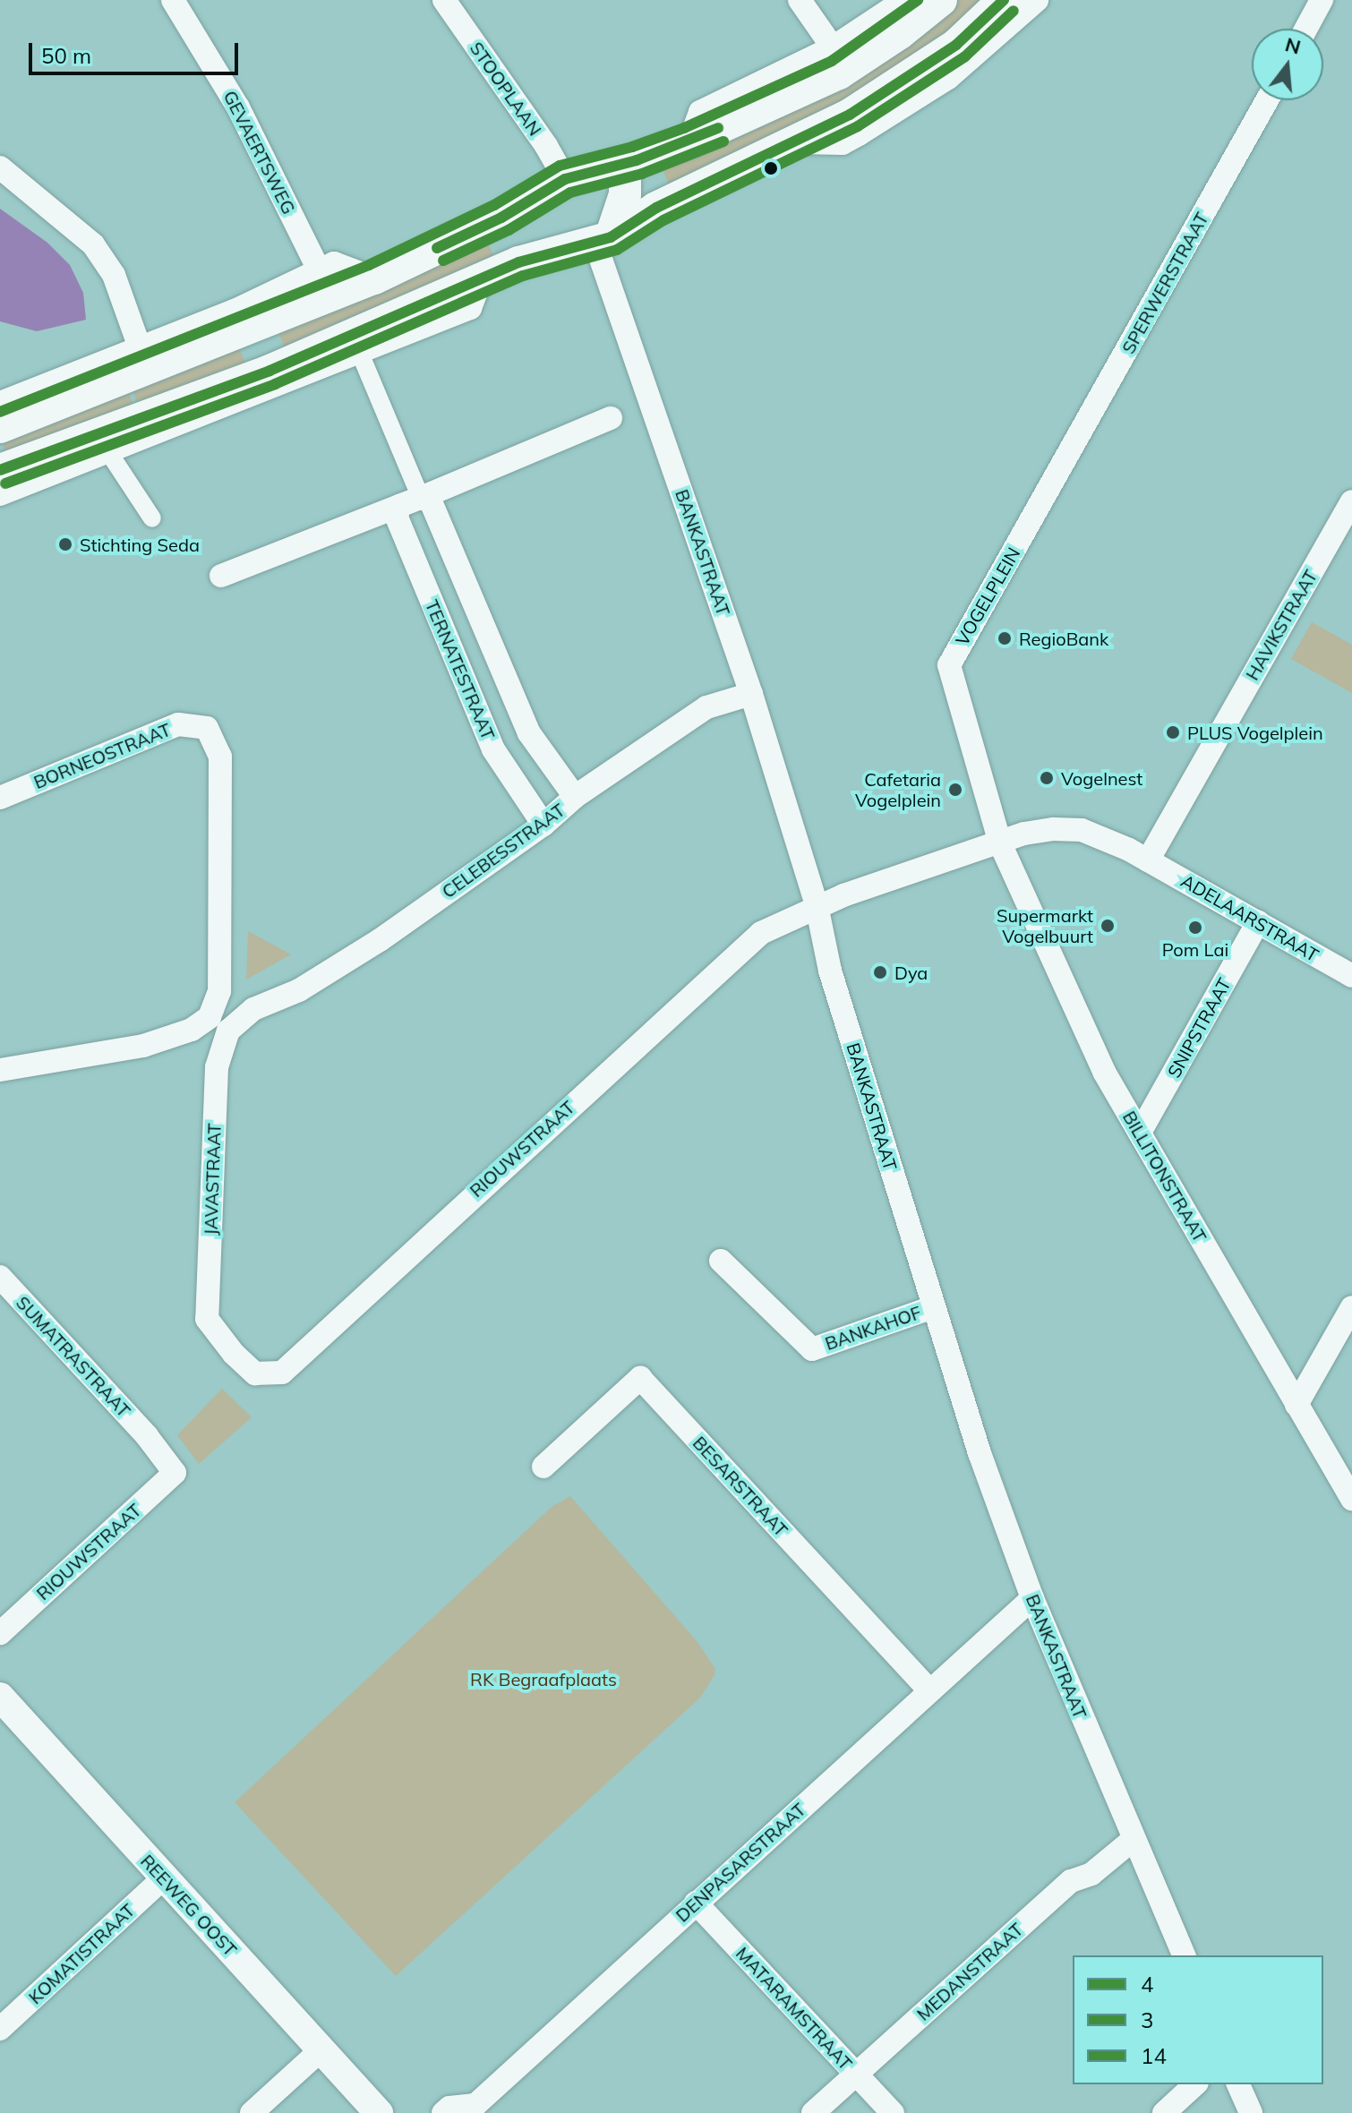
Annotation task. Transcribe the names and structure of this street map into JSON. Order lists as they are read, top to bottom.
{
  "streets": {
    "street": [
      "STOOPLAAN",
      "GEVAERTSWEG",
      "SPERWERSTRAAT",
      "BANKASTRAAT",
      "VOGELPLEIN",
      "HAVIKSTRAAT",
      "TERNATESTRAAT",
      "BORNEOSTRAAT",
      "CELEBESSTRAAT",
      "ADELAARSTRAAT",
      "SNIPSTRAAT",
      "RIOUWSTRAAT",
      "BILLITONSTRAAT",
      "JAVASTRAAT",
      "BANKAHOF",
      "SUMATRASTRAAT",
      "BESARSTRAAT",
      "DENPASARSTRAAT",
      "REEWEG OOST",
      "KOMATISTRAAT",
      "MEDANSTRAAT",
      "MATARAMSTRAAT"
    ]
  },
  "crossings": [
    ["SPERWERSTRAAT", "VOGELPLEIN"],
    ["BANKASTRAAT", "CELEBESSTRAAT"],
    ["BANKASTRAAT", "RIOUWSTRAAT"],
    ["BANKASTRAAT", "BANKAHOF"],
    ["BANKASTRAAT", "DENPASARSTRAAT"],
    ["BANKASTRAAT", "MEDANSTRAAT"],
    ["VOGELPLEIN", "BILLITONSTRAAT"],
    ["HAVIKSTRAAT", "ADELAARSTRAAT"],
    ["TERNATESTRAAT", "CELEBESSTRAAT"],
    ["CELEBESSTRAAT", "JAVASTRAAT"],
    ["ADELAARSTRAAT", "SNIPSTRAAT"],
    ["SNIPSTRAAT", "BILLITONSTRAAT"],
    ["RIOUWSTRAAT", "JAVASTRAAT"],
    ["RIOUWSTRAAT", "SUMATRASTRAAT"],
    ["BESARSTRAAT", "DENPASARSTRAAT"],
    ["DENPASARSTRAAT", "MATARAMSTRAAT"],
    ["REEWEG OOST", "KOMATISTRAAT"],
    ["MEDANSTRAAT", "MATARAMSTRAAT"]
  ],
  "parks": ["RK Begraafplaats"],
  "places": [
    "Stichting Seda",
    "RegioBank",
    "PLUS Vogelplein",
    "Vogelnest",
    "Cafetaria Vogelplein",
    "Supermarkt Vogelbuurt",
    "Pom Lai",
    "Dya"
  ],
  "lines": ["transit line 4", "transit line 14", "transit line 3"],
  "legend": ["4", "3", "14"],
  "scale_bar": "50 m",
  "north": "top"
}
